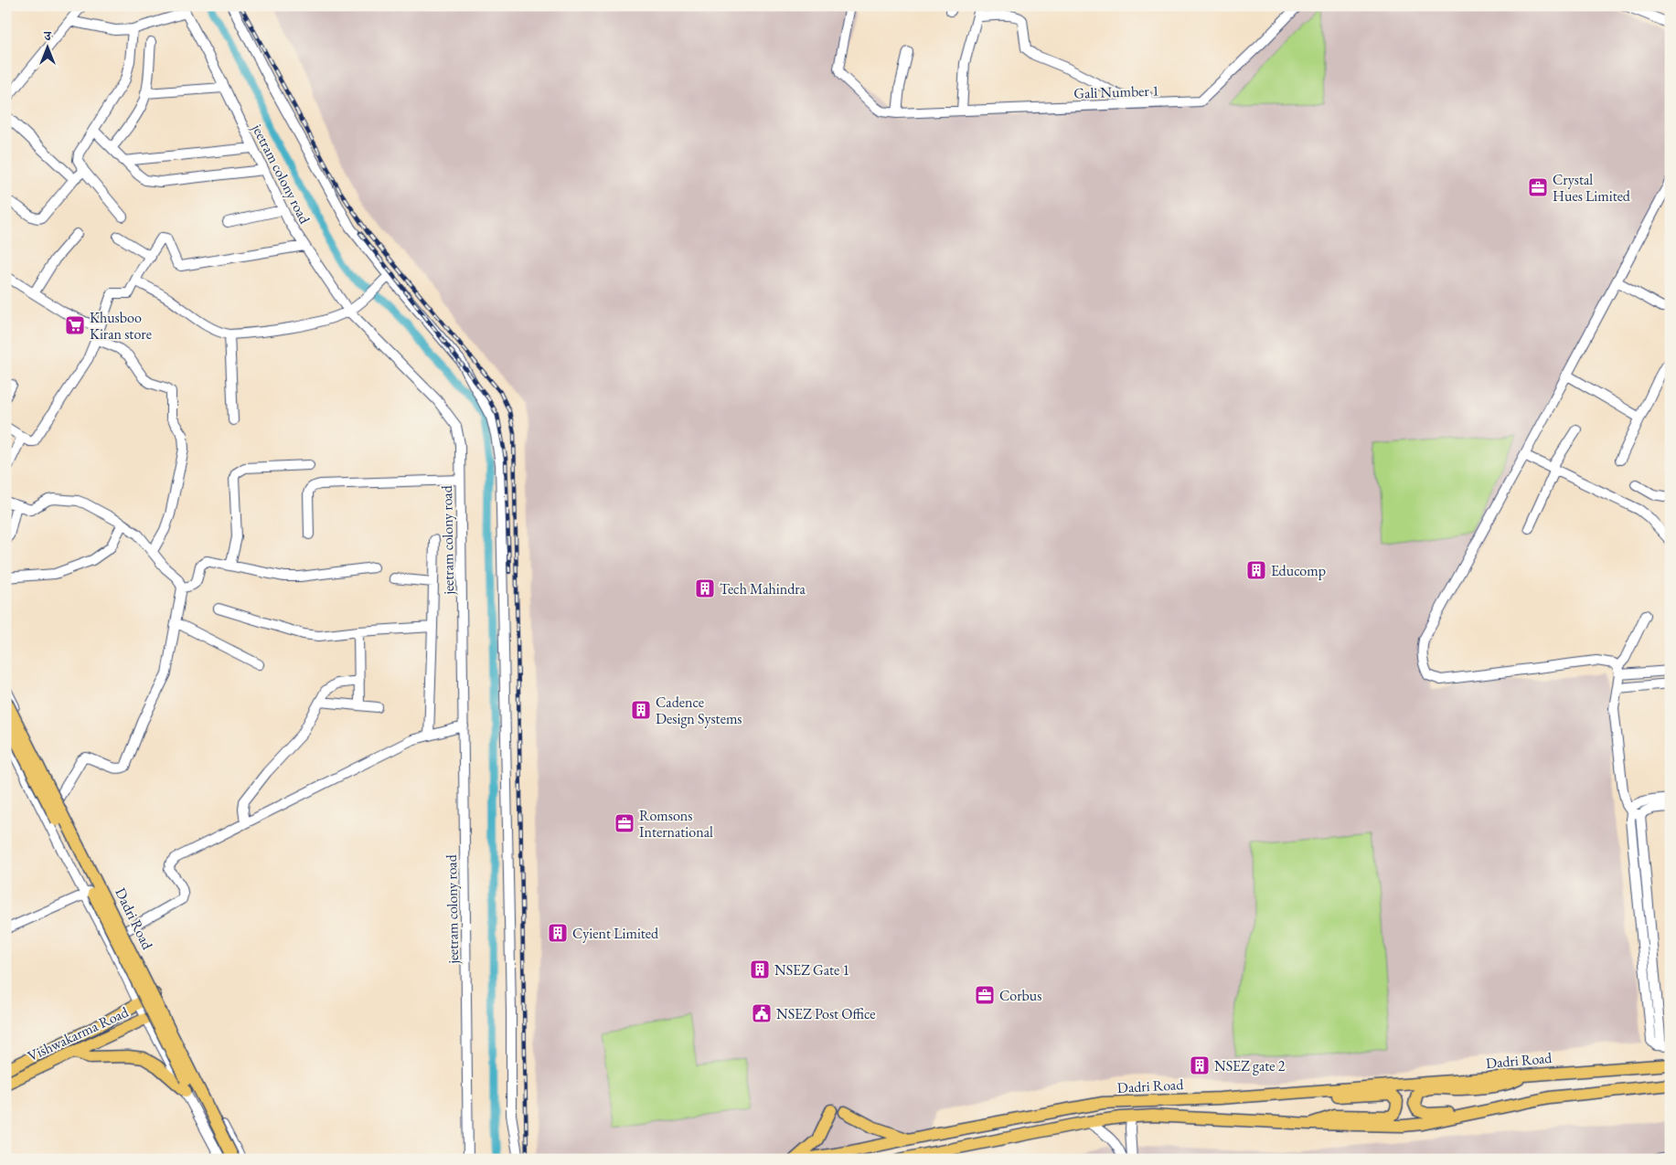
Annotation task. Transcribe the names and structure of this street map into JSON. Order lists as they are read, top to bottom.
{
  "streets": {
    "main road": ["Dadri Road", "Vishwakarma Road"],
    "street": ["Gali Number 1", "jeetram colony road"]
  },
  "crossings": [
    ["Dadri Road", "Vishwakarma Road"]
  ],
  "places": {
    "office": ["Crystal Hues Limited", "Romsons International", "Corbus"],
    "supermarket": ["Khusboo Kiran store"],
    "building": [
      "Educomp",
      "Tech Mahindra",
      "Cadence Design Systems",
      "Cyient Limited",
      "NSEZ Gate 1",
      "NSEZ gate 2"
    ],
    "public building": ["NSEZ Post Office"]
  },
  "north": "top"
}
